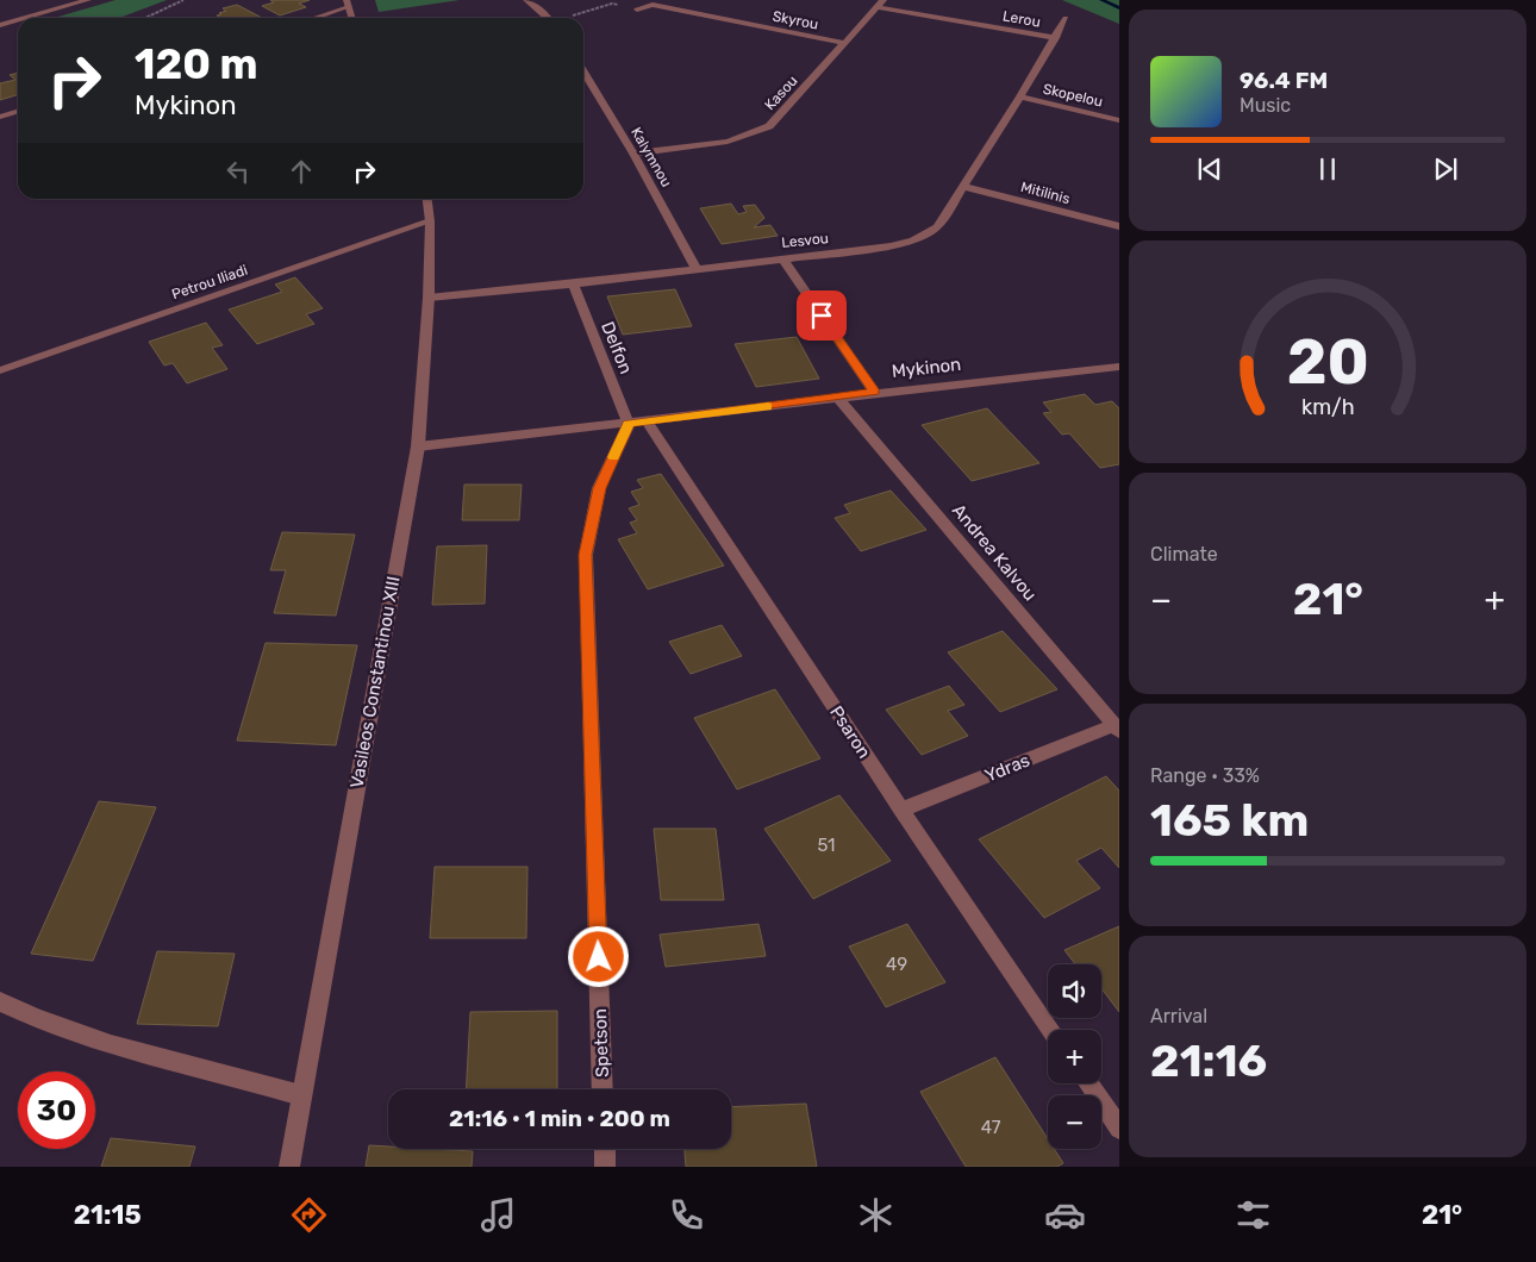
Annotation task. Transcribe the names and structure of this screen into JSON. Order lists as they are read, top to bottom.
{
  "streets": {
    "street": [
      "Lerou",
      "Skyrou",
      "Kasou",
      "Skopelou",
      "Kalymnou",
      "Mitilinis",
      "Lesvou",
      "Petrou Iliadi",
      "Delfon",
      "Mykinon",
      "Andrea Kalvou",
      "Vasileos Constantinou XIII",
      "Psaron",
      "Ydras",
      "Spetson"
    ]
  },
  "crossings": [
    ["Lerou", "Kasou"],
    ["Lerou", "Lesvou"],
    ["Skyrou", "Kasou"],
    ["Kasou", "Kalymnou"],
    ["Skopelou", "Lesvou"],
    ["Kalymnou", "Lesvou"],
    ["Mitilinis", "Lesvou"],
    ["Lesvou", "Delfon"],
    ["Lesvou", "Vasileos Constantinou XIII"],
    ["Petrou Iliadi", "Vasileos Constantinou XIII"],
    ["Delfon", "Mykinon"],
    ["Delfon", "Spetson"],
    ["Mykinon", "Andrea Kalvou"],
    ["Mykinon", "Vasileos Constantinou XIII"],
    ["Mykinon", "Psaron"],
    ["Mykinon", "Spetson"],
    ["Andrea Kalvou", "Ydras"],
    ["Psaron", "Ydras"]
  ],
  "house_numbers": ["51", "49", "47"],
  "page": {
    "turn": ["120 m", "Mykinon"],
    "song": ["96.4 FM", "Music"],
    "tile": [
      "Climate",
      ["Range · 33%", "165 km"],
      ["Arrival", "21:16"]
    ],
    "heat": ["−", "21°", "+"],
    "map_buttons": ["+", "−"],
    "limit": "30",
    "trip": "21:16 · 1 min · 200 m",
    "tabs": ["21:15", "21°"],
    "gauge": ["20", "km/h"]
  }
}
